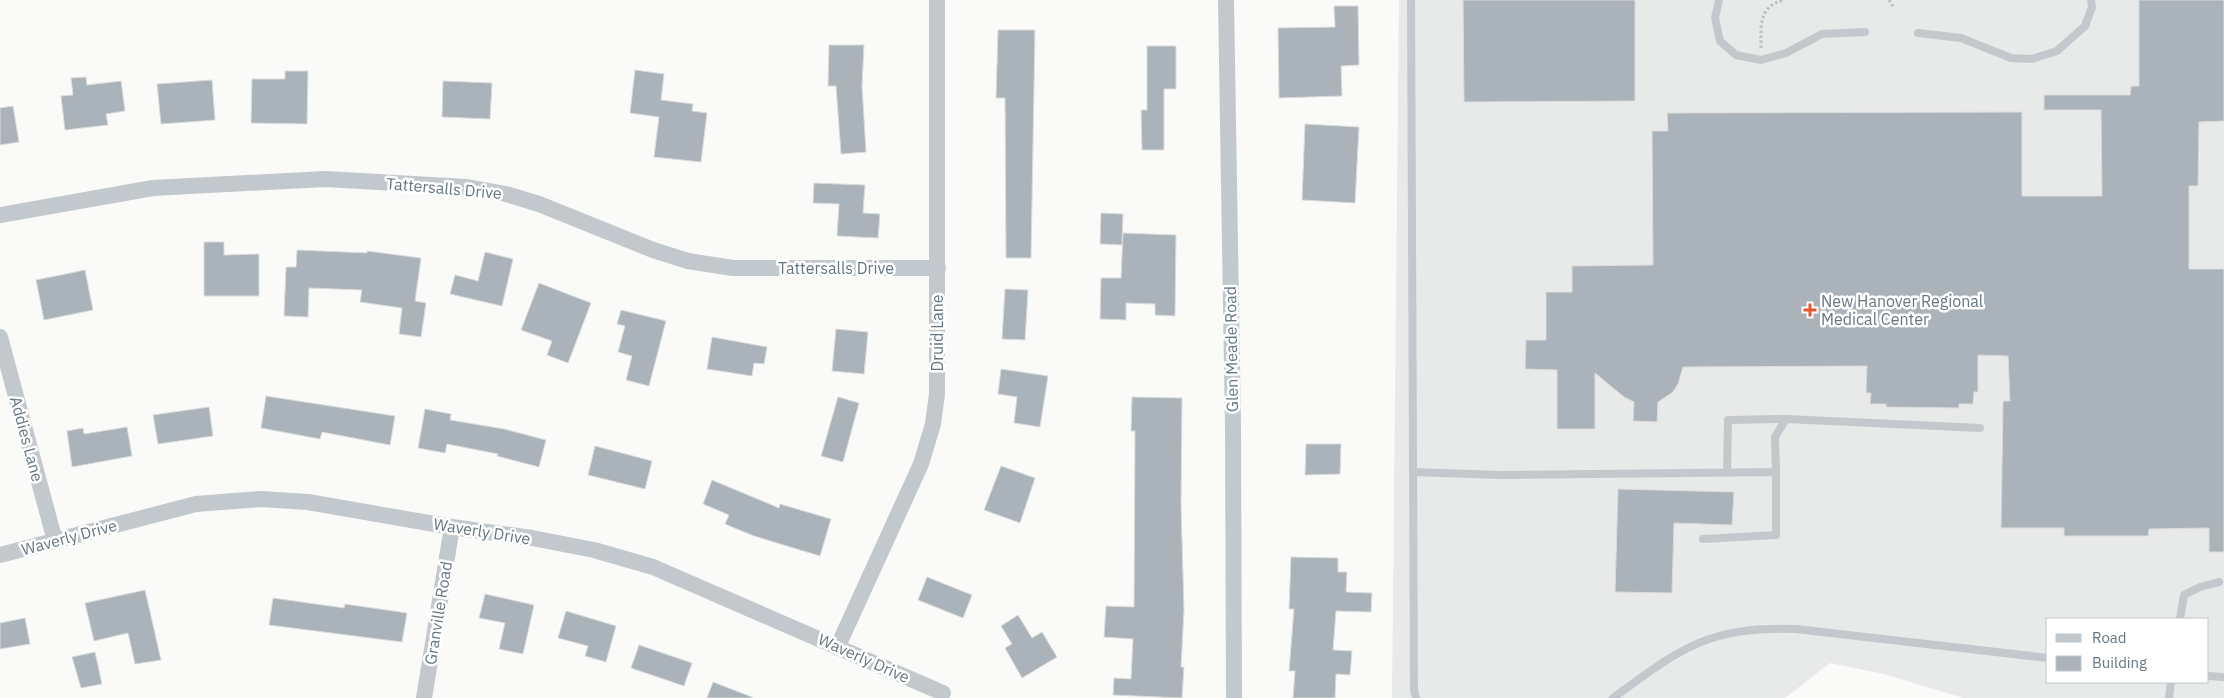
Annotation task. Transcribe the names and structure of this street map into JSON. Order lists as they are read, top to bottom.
{
  "streets": {
    "street": [
      "Tattersalls Drive",
      "Druid Lane",
      "Glen Meade Road",
      "Addies Lane",
      "Waverly Drive",
      "Granville Road"
    ]
  },
  "crossings": [
    ["Tattersalls Drive", "Druid Lane"],
    ["Druid Lane", "Waverly Drive"],
    ["Addies Lane", "Waverly Drive"],
    ["Waverly Drive", "Granville Road"]
  ],
  "places": {
    "health": ["New Hanover Regional Medical Center"]
  },
  "legend": ["Road", "Building"]
}
